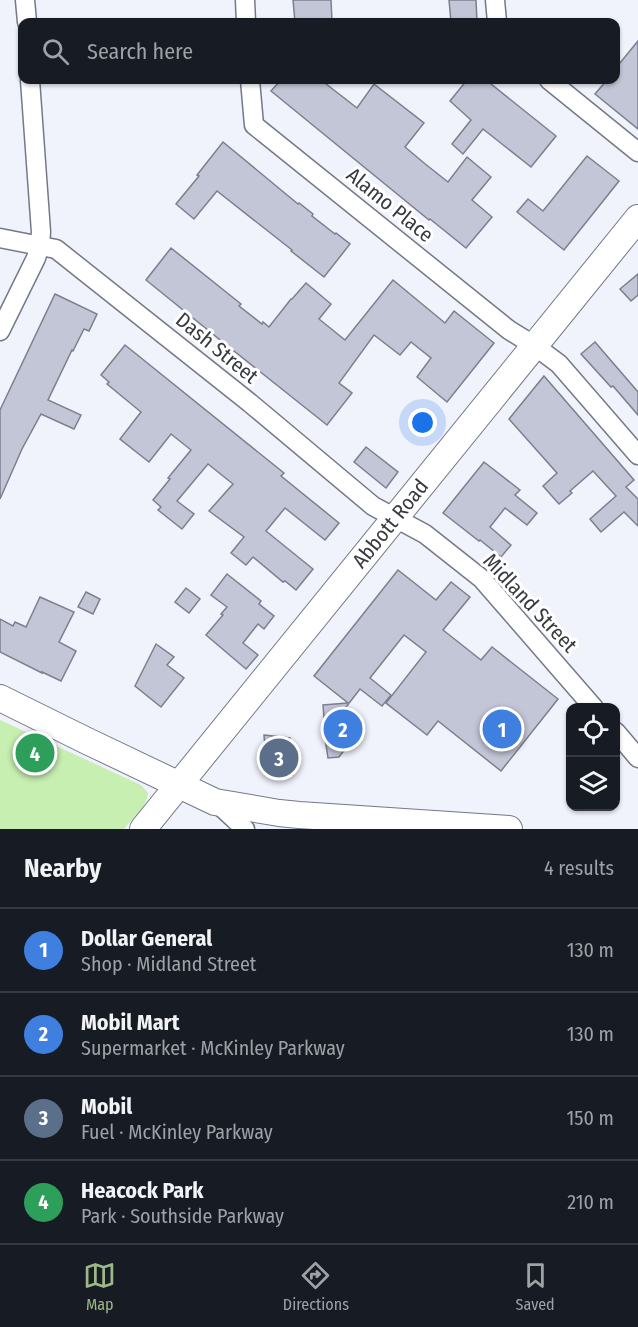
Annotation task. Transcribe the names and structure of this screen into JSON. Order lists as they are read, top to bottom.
{
  "streets": {
    "street": [
      "Alamo Place",
      "Dash Street",
      "Abbott Road",
      "Midland Street"
    ]
  },
  "crossings": [
    ["Alamo Place", "Abbott Road"],
    ["Dash Street", "Abbott Road"],
    ["Dash Street", "Midland Street"],
    ["Abbott Road", "Midland Street"]
  ],
  "page": {
    "search": "Search here",
    "pins": [
      "1",
      "2",
      "4",
      "3"
    ],
    "heading": ["Nearby", "4 results"],
    "list": [
      {
        "mark": "1",
        "name": "Dollar General",
        "note": "Shop · Midland Street",
        "value": "130 m"
      },
      {
        "mark": "2",
        "name": "Mobil Mart",
        "note": "Supermarket · McKinley Parkway",
        "value": "130 m"
      },
      {
        "mark": "3",
        "name": "Mobil",
        "note": "Fuel · McKinley Parkway",
        "value": "150 m"
      },
      {
        "mark": "4",
        "name": "Heacock Park",
        "note": "Park · Southside Parkway",
        "value": "210 m"
      }
    ],
    "nav": ["Map", "Directions", "Saved"]
  }
}
